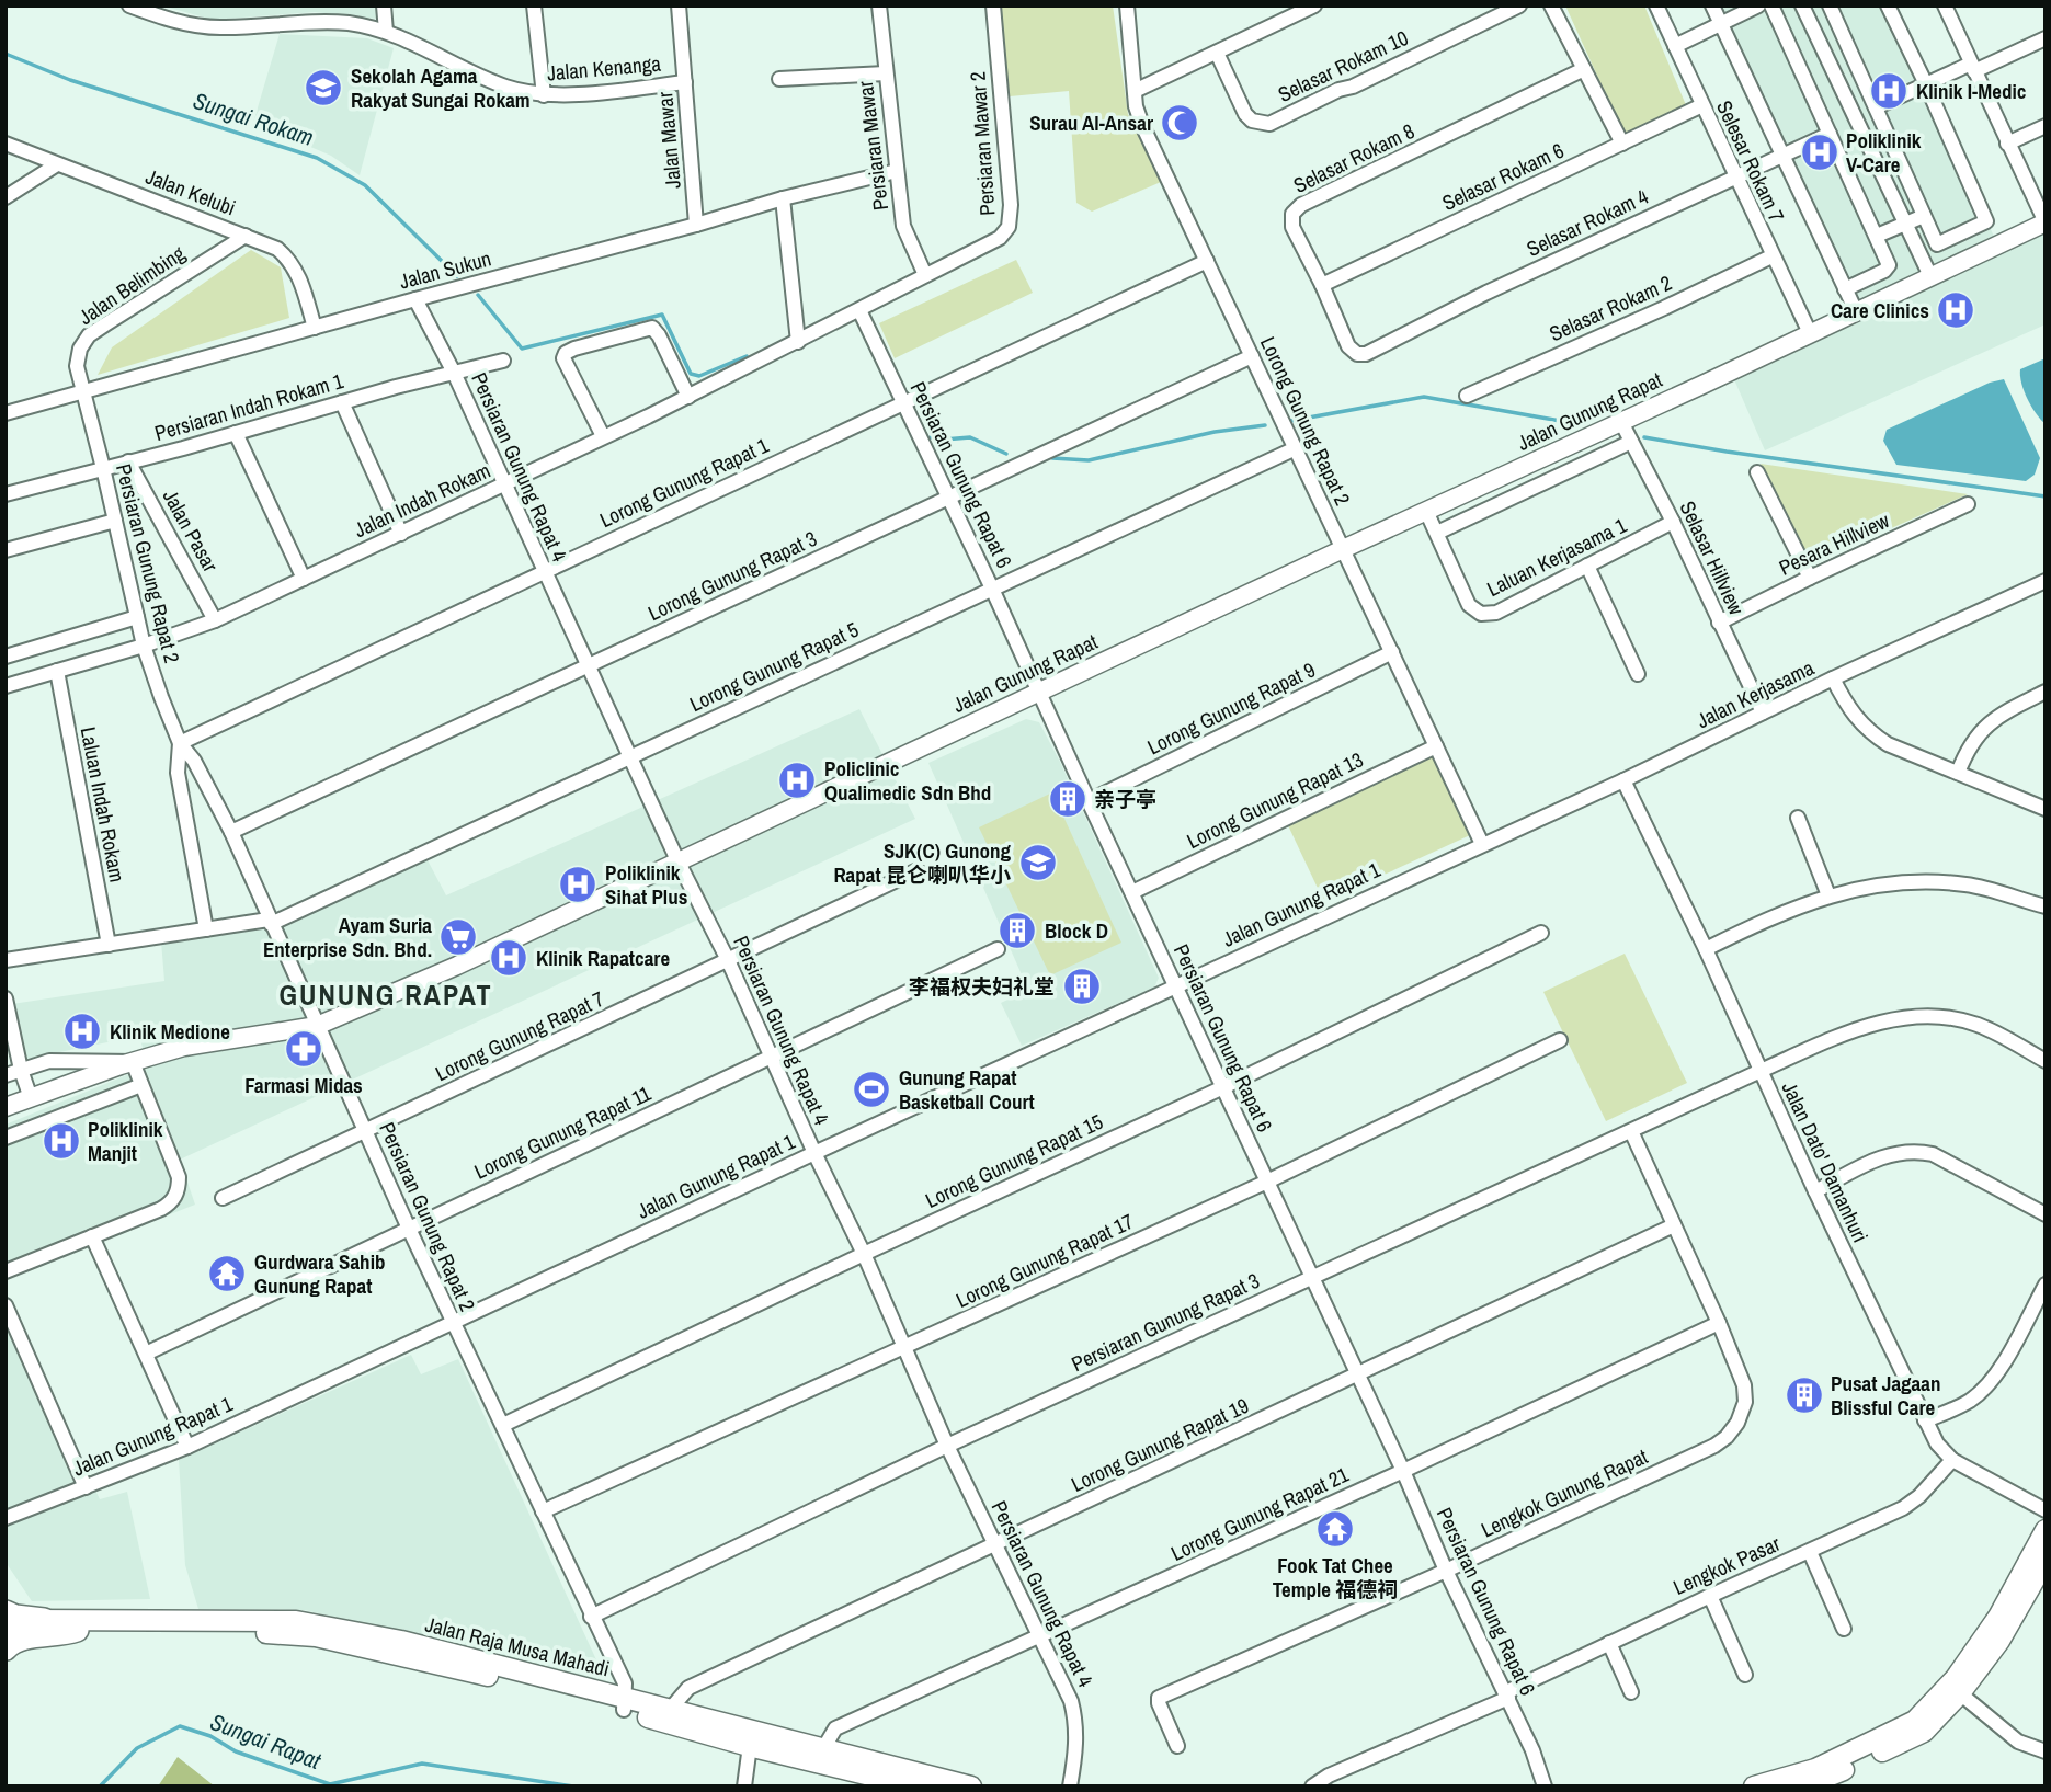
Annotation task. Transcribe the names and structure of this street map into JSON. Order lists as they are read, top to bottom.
{
  "streets": {
    "main road": ["Jalan Raja Musa Mahadi"],
    "street": [
      "Selasar Rokam 10",
      "Jalan Kenanga",
      "Jalan Mawar",
      "Persiaran Mawar 2",
      "Persiaran Mawar",
      "Selasar Rokam 8",
      "Selesar Rokam 7",
      "Selasar Rokam 6",
      "Jalan Kelubi",
      "Selasar Rokam 4",
      "Jalan Sukun",
      "Jalan Belimbing",
      "Selasar Rokam 2",
      "Persiaran Indah Rokam 1",
      "Jalan Gunung Rapat",
      "Lorong Gunung Rapat 2",
      "Persiaran Gunung Rapat 4",
      "Persiaran Gunung Rapat 6",
      "Lorong Gunung Rapat 1",
      "Jalan Indah Rokam",
      "Jalan Pasar",
      "Pesara Hillview",
      "Laluan Kerjasama 1",
      "Selasar Hillview",
      "Persiaran Gunung Rapat 2",
      "Lorong Gunung Rapat 3",
      "Lorong Gunung Rapat 5",
      "Jalan Kerjasama",
      "Lorong Gunung Rapat 9",
      "Lorong Gunung Rapat 13",
      "Laluan Indah Rokam",
      "Jalan Gunung Rapat 1",
      "Lorong Gunung Rapat 7",
      "Lorong Gunung Rapat 11",
      "Lorong Gunung Rapat 15",
      "Jalan Dato' Damanhuri",
      "Lorong Gunung Rapat 17",
      "Persiaran Gunung Rapat 3",
      "Lorong Gunung Rapat 19",
      "Lengkok Gunung Rapat",
      "Lorong Gunung Rapat 21",
      "Lengkok Pasar"
    ]
  },
  "crossings": [
    ["Jalan Kenanga", "Jalan Mawar"],
    ["Jalan Mawar", "Jalan Sukun"],
    ["Persiaran Mawar 2", "Persiaran Mawar"],
    ["Persiaran Mawar 2", "Jalan Indah Rokam"],
    ["Persiaran Mawar", "Jalan Sukun"],
    ["Persiaran Mawar", "Jalan Indah Rokam"],
    ["Selasar Rokam 8", "Selasar Rokam 6"],
    ["Selasar Rokam 8", "Selasar Rokam 4"],
    ["Selesar Rokam 7", "Selasar Rokam 6"],
    ["Selesar Rokam 7", "Selasar Rokam 4"],
    ["Selesar Rokam 7", "Selasar Rokam 2"],
    ["Selesar Rokam 7", "Jalan Gunung Rapat"],
    ["Jalan Kelubi", "Jalan Sukun"],
    ["Jalan Kelubi", "Jalan Belimbing"],
    ["Jalan Sukun", "Jalan Belimbing"],
    ["Jalan Sukun", "Persiaran Gunung Rapat 4"],
    ["Jalan Sukun", "Persiaran Gunung Rapat 2"],
    ["Jalan Belimbing", "Persiaran Gunung Rapat 2"],
    ["Persiaran Indah Rokam 1", "Persiaran Gunung Rapat 4"],
    ["Persiaran Indah Rokam 1", "Jalan Pasar"],
    ["Persiaran Indah Rokam 1", "Persiaran Gunung Rapat 2"],
    ["Jalan Gunung Rapat", "Lorong Gunung Rapat 2"],
    ["Jalan Gunung Rapat", "Persiaran Gunung Rapat 4"],
    ["Jalan Gunung Rapat", "Persiaran Gunung Rapat 6"],
    ["Jalan Gunung Rapat", "Laluan Kerjasama 1"],
    ["Jalan Gunung Rapat", "Selasar Hillview"],
    ["Jalan Gunung Rapat", "Persiaran Gunung Rapat 2"],
    ["Lorong Gunung Rapat 2", "Lorong Gunung Rapat 1"],
    ["Lorong Gunung Rapat 2", "Lorong Gunung Rapat 3"],
    ["Lorong Gunung Rapat 2", "Lorong Gunung Rapat 5"],
    ["Lorong Gunung Rapat 2", "Jalan Kerjasama"],
    ["Lorong Gunung Rapat 2", "Lorong Gunung Rapat 9"],
    ["Lorong Gunung Rapat 2", "Lorong Gunung Rapat 13"],
    ["Lorong Gunung Rapat 2", "Jalan Gunung Rapat 1"],
    ["Persiaran Gunung Rapat 4", "Lorong Gunung Rapat 1"],
    ["Persiaran Gunung Rapat 4", "Jalan Indah Rokam"],
    ["Persiaran Gunung Rapat 4", "Lorong Gunung Rapat 3"],
    ["Persiaran Gunung Rapat 4", "Lorong Gunung Rapat 5"],
    ["Persiaran Gunung Rapat 4", "Jalan Gunung Rapat 1"],
    ["Persiaran Gunung Rapat 4", "Lorong Gunung Rapat 7"],
    ["Persiaran Gunung Rapat 4", "Lorong Gunung Rapat 11"],
    ["Persiaran Gunung Rapat 4", "Lorong Gunung Rapat 15"],
    ["Persiaran Gunung Rapat 4", "Lorong Gunung Rapat 17"],
    ["Persiaran Gunung Rapat 4", "Persiaran Gunung Rapat 3"],
    ["Persiaran Gunung Rapat 4", "Lorong Gunung Rapat 19"],
    ["Persiaran Gunung Rapat 4", "Lorong Gunung Rapat 21"],
    ["Persiaran Gunung Rapat 6", "Lorong Gunung Rapat 1"],
    ["Persiaran Gunung Rapat 6", "Jalan Indah Rokam"],
    ["Persiaran Gunung Rapat 6", "Lorong Gunung Rapat 3"],
    ["Persiaran Gunung Rapat 6", "Lorong Gunung Rapat 5"],
    ["Persiaran Gunung Rapat 6", "Lorong Gunung Rapat 9"],
    ["Persiaran Gunung Rapat 6", "Lorong Gunung Rapat 13"],
    ["Persiaran Gunung Rapat 6", "Jalan Gunung Rapat 1"],
    ["Persiaran Gunung Rapat 6", "Lorong Gunung Rapat 15"],
    ["Persiaran Gunung Rapat 6", "Lorong Gunung Rapat 17"],
    ["Persiaran Gunung Rapat 6", "Persiaran Gunung Rapat 3"],
    ["Persiaran Gunung Rapat 6", "Lorong Gunung Rapat 19"],
    ["Persiaran Gunung Rapat 6", "Lengkok Gunung Rapat"],
    ["Persiaran Gunung Rapat 6", "Lorong Gunung Rapat 21"],
    ["Persiaran Gunung Rapat 6", "Lengkok Pasar"],
    ["Lorong Gunung Rapat 1", "Persiaran Gunung Rapat 2"],
    ["Jalan Indah Rokam", "Jalan Pasar"],
    ["Jalan Indah Rokam", "Persiaran Gunung Rapat 2"],
    ["Jalan Indah Rokam", "Laluan Indah Rokam"],
    ["Pesara Hillview", "Selasar Hillview"],
    ["Laluan Kerjasama 1", "Selasar Hillview"],
    ["Selasar Hillview", "Jalan Kerjasama"],
    ["Persiaran Gunung Rapat 2", "Lorong Gunung Rapat 3"],
    ["Persiaran Gunung Rapat 2", "Lorong Gunung Rapat 5"],
    ["Persiaran Gunung Rapat 2", "Jalan Gunung Rapat 1"],
    ["Persiaran Gunung Rapat 2", "Lorong Gunung Rapat 7"],
    ["Persiaran Gunung Rapat 2", "Lorong Gunung Rapat 11"],
    ["Persiaran Gunung Rapat 2", "Lorong Gunung Rapat 15"],
    ["Persiaran Gunung Rapat 2", "Lorong Gunung Rapat 17"],
    ["Persiaran Gunung Rapat 2", "Persiaran Gunung Rapat 3"],
    ["Persiaran Gunung Rapat 2", "Jalan Raja Musa Mahadi"],
    ["Jalan Kerjasama", "Jalan Gunung Rapat 1"],
    ["Jalan Kerjasama", "Jalan Dato' Damanhuri"],
    ["Jalan Dato' Damanhuri", "Persiaran Gunung Rapat 3"],
    ["Jalan Dato' Damanhuri", "Lengkok Pasar"],
    ["Persiaran Gunung Rapat 3", "Lengkok Gunung Rapat"],
    ["Lorong Gunung Rapat 19", "Lengkok Gunung Rapat"],
    ["Lorong Gunung Rapat 19", "Jalan Raja Musa Mahadi"],
    ["Lengkok Gunung Rapat", "Lorong Gunung Rapat 21"],
    ["Lorong Gunung Rapat 21", "Jalan Raja Musa Mahadi"]
  ],
  "districts": ["GUNUNG RAPAT"],
  "water": ["Sungai Rokam", "Sungai Rapat"],
  "places": {
    "school or university": ["Sekolah Agama Rakyat Sungai Rokam", "SJK(C) Gunong Rapat 昆仑喇叭华小"],
    "hospital": [
      "Klinik I-Medic",
      "Poliklinik V-Care",
      "Care Clinics",
      "Policlinic Qualimedic Sdn Bhd",
      "Poliklinik Sihat Plus",
      "Klinik Rapatcare",
      "Klinik Medione",
      "Poliklinik Manjit"
    ],
    "mosque": ["Surau Al-Ansar"],
    "building": [
      "亲子亭",
      "Block D",
      "李福权夫妇礼堂",
      "Pusat Jagaan Blissful Care"
    ],
    "supermarket": ["Ayam Suria Enterprise Sdn. Bhd."],
    "pharmacy": ["Farmasi Midas"],
    "sports": ["Gunung Rapat Basketball Court"],
    "temple": ["Gurdwara Sahib Gunung Rapat", "Fook Tat Chee Temple 福德祠"]
  }
}
